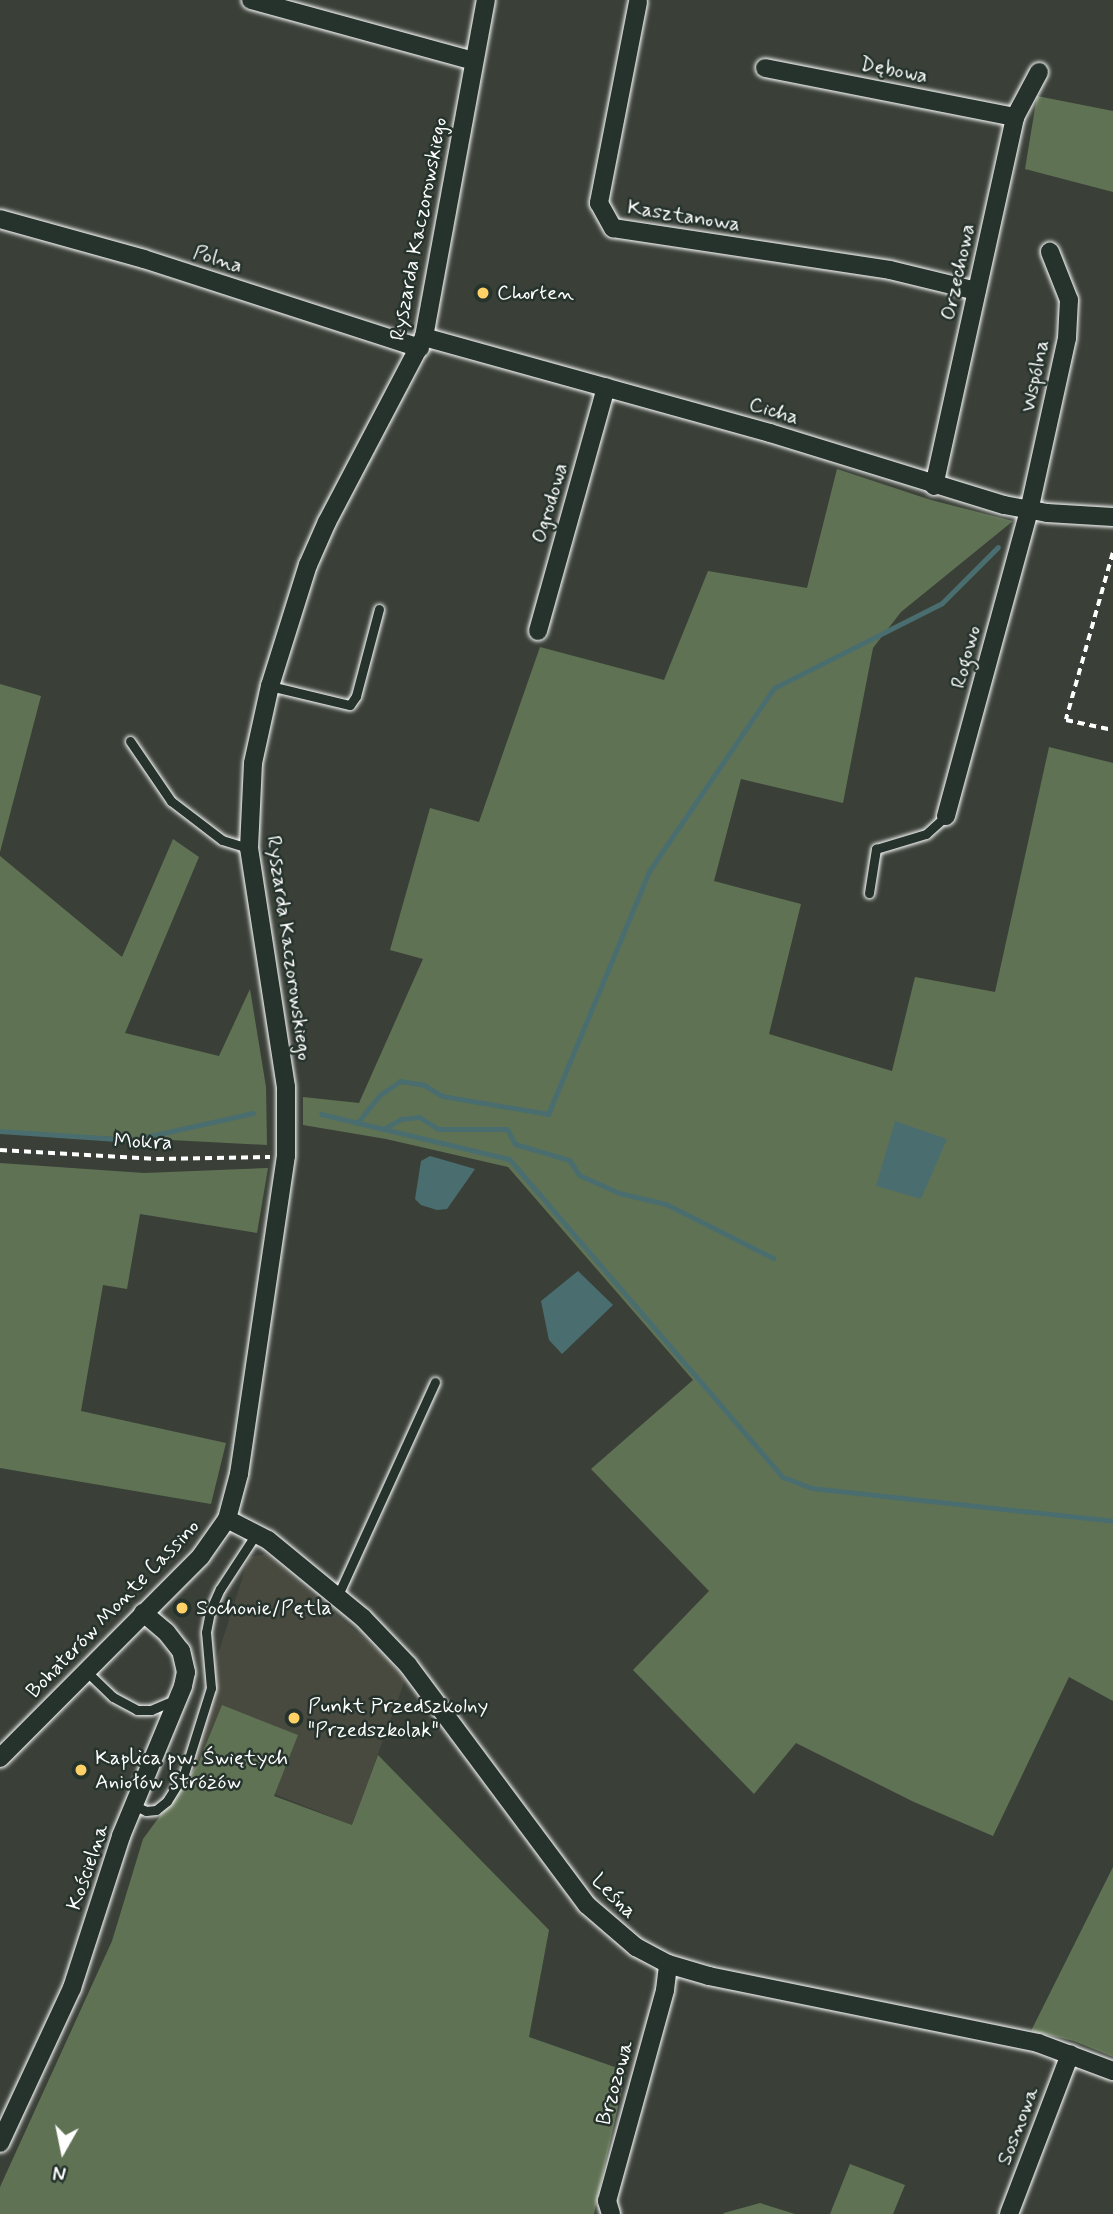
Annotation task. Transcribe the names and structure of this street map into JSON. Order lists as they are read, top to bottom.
{
  "streets": {
    "street": [
      "Dębowa",
      "Kasztanowa",
      "Ryszarda Kaczorowskiego",
      "Polna",
      "Orzechowa",
      "Wspólna",
      "Cicha",
      "Ogrodowa",
      "Rogowo",
      "Bohaterów Monte Cassino",
      "Kościelna",
      "Leśna",
      "Brzozowa",
      "Sosnowa"
    ],
    "path": ["Mokra"]
  },
  "crossings": [
    ["Dębowa", "Orzechowa"],
    ["Kasztanowa", "Orzechowa"],
    ["Ryszarda Kaczorowskiego", "Polna"],
    ["Ryszarda Kaczorowskiego", "Cicha"],
    ["Ryszarda Kaczorowskiego", "Mokra"],
    ["Ryszarda Kaczorowskiego", "Bohaterów Monte Cassino"],
    ["Ryszarda Kaczorowskiego", "Leśna"],
    ["Polna", "Cicha"],
    ["Orzechowa", "Cicha"],
    ["Wspólna", "Cicha"],
    ["Wspólna", "Rogowo"],
    ["Cicha", "Ogrodowa"],
    ["Cicha", "Rogowo"],
    ["Bohaterów Monte Cassino", "Kościelna"],
    ["Bohaterów Monte Cassino", "Leśna"],
    ["Leśna", "Brzozowa"],
    ["Leśna", "Sosnowa"]
  ],
  "places": [
    "Chorten",
    "Sochonie/Pętla",
    "Punkt Przedszkolny \"Przedszkolak\"",
    "Kaplica pw. Świętych Aniołów Stróżów"
  ],
  "north": "bottom"
}
